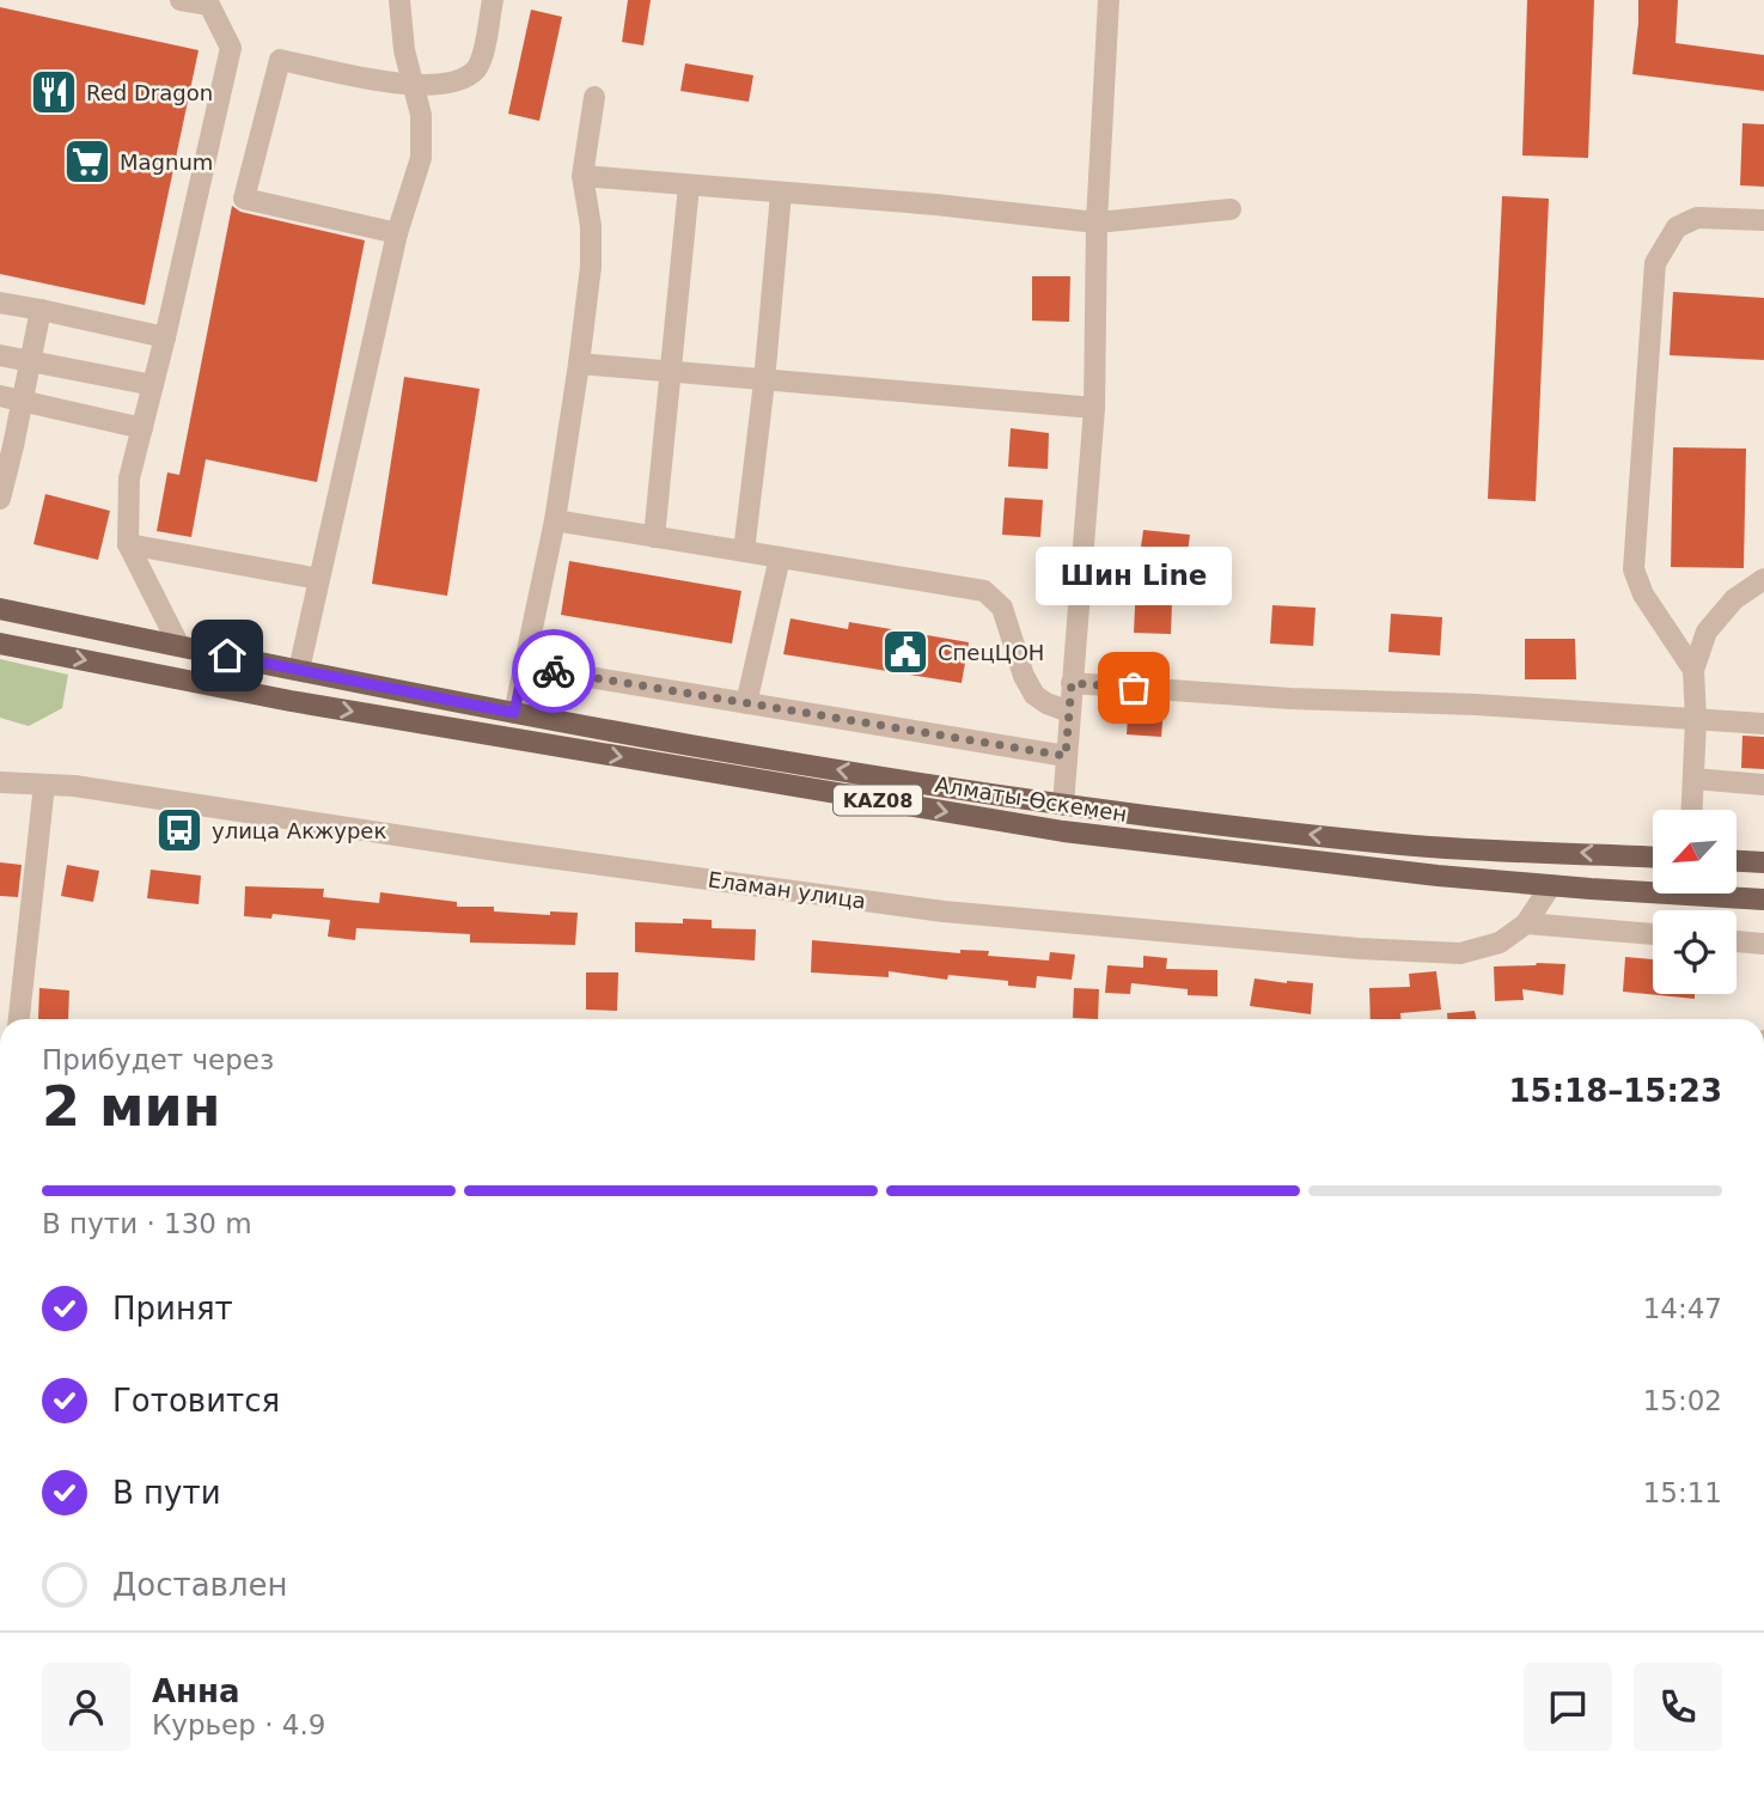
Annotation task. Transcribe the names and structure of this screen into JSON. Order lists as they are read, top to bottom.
{
  "streets": {
    "main road": ["Алматы-Өскемен", "KAZ08"],
    "street": ["Еламан улица"]
  },
  "crossings": [
    ["Алматы-Өскемен", "Еламан улица"]
  ],
  "places": {
    "restaurant": ["Red Dragon"],
    "supermarket": ["Magnum"],
    "public building": ["СпецЦОН"],
    "other": ["Шин Line"],
    "bus stop": ["улица Акжурек"]
  },
  "north": "bottom left",
  "page": {
    "bubble": "Шин Line",
    "heading": ["2 мин", "Прибудет через", "15:18–15:23"],
    "panel": ["Анна", "Курьер · 4.9"],
    "bar": "В пути · 130 m",
    "list": [
      ["Принят", "14:47"],
      ["Готовится", "15:02"],
      ["В пути", "15:11"],
      "Доставлен"
    ]
  }
}
